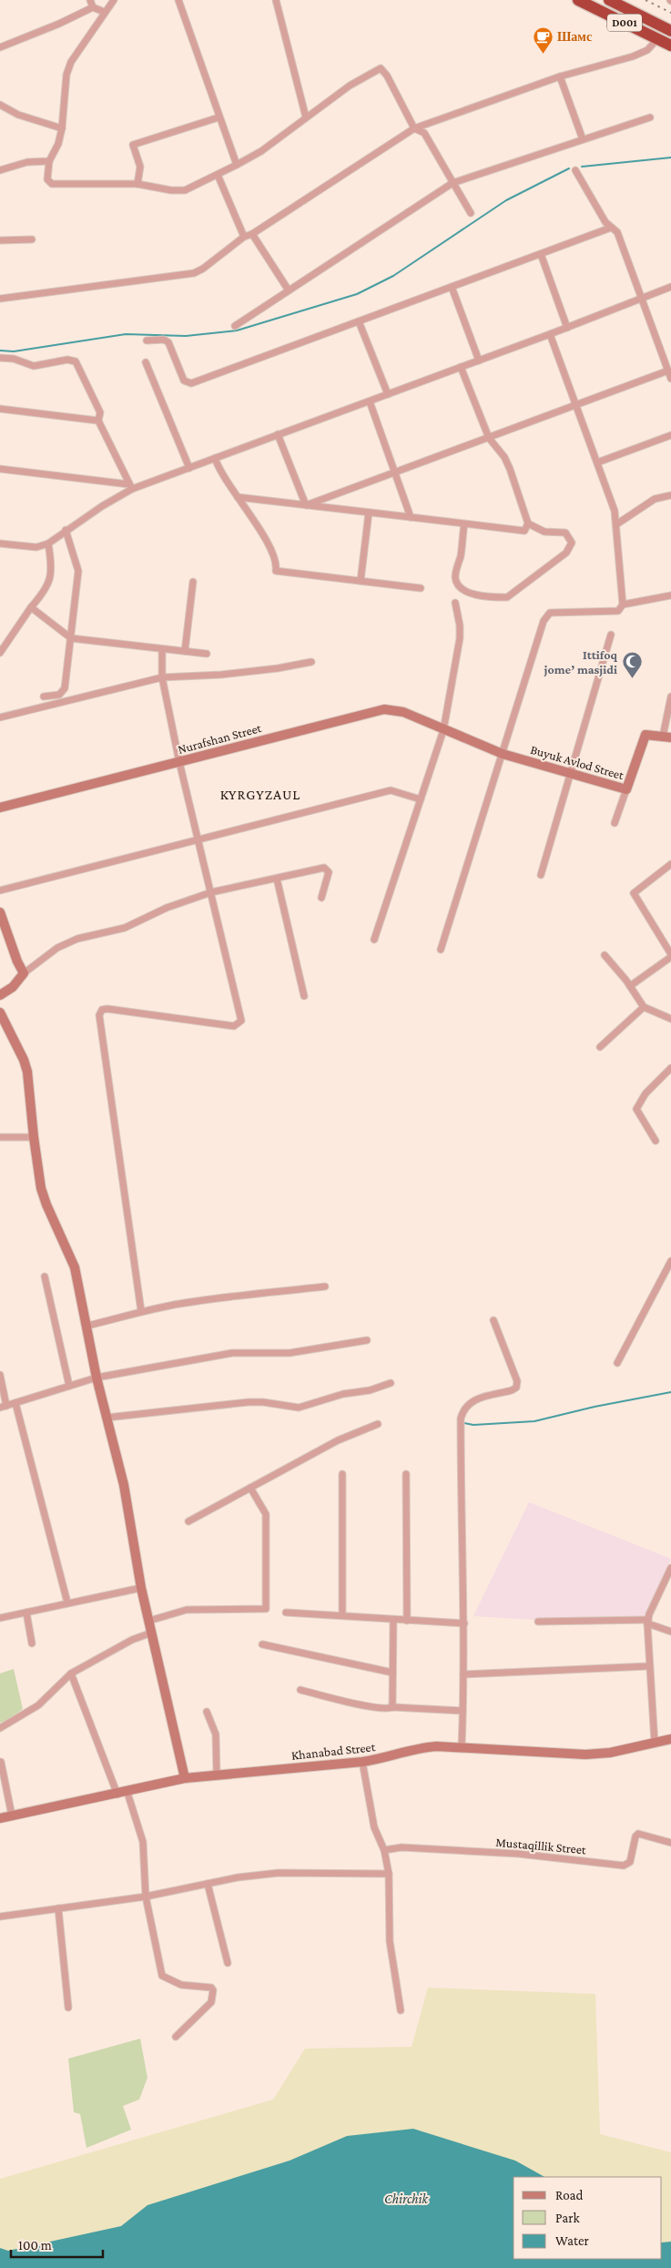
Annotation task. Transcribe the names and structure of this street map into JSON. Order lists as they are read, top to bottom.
{
  "streets": {
    "highway": ["D001"],
    "street": [
      "Nurafshan Street",
      "Buyuk Avlod Street",
      "Khanabad Street",
      "Mustaqillik Street"
    ]
  },
  "crossings": [
    ["Nurafshan Street", "Buyuk Avlod Street"]
  ],
  "districts": ["KYRGYZAUL"],
  "water": ["Chirchik"],
  "places": {
    "cafe": ["Шамс"],
    "mosque": ["Ittifoq jome’ masjidi"]
  },
  "legend": ["Road", "Park", "Water"],
  "scale_bar": "100 m"
}
